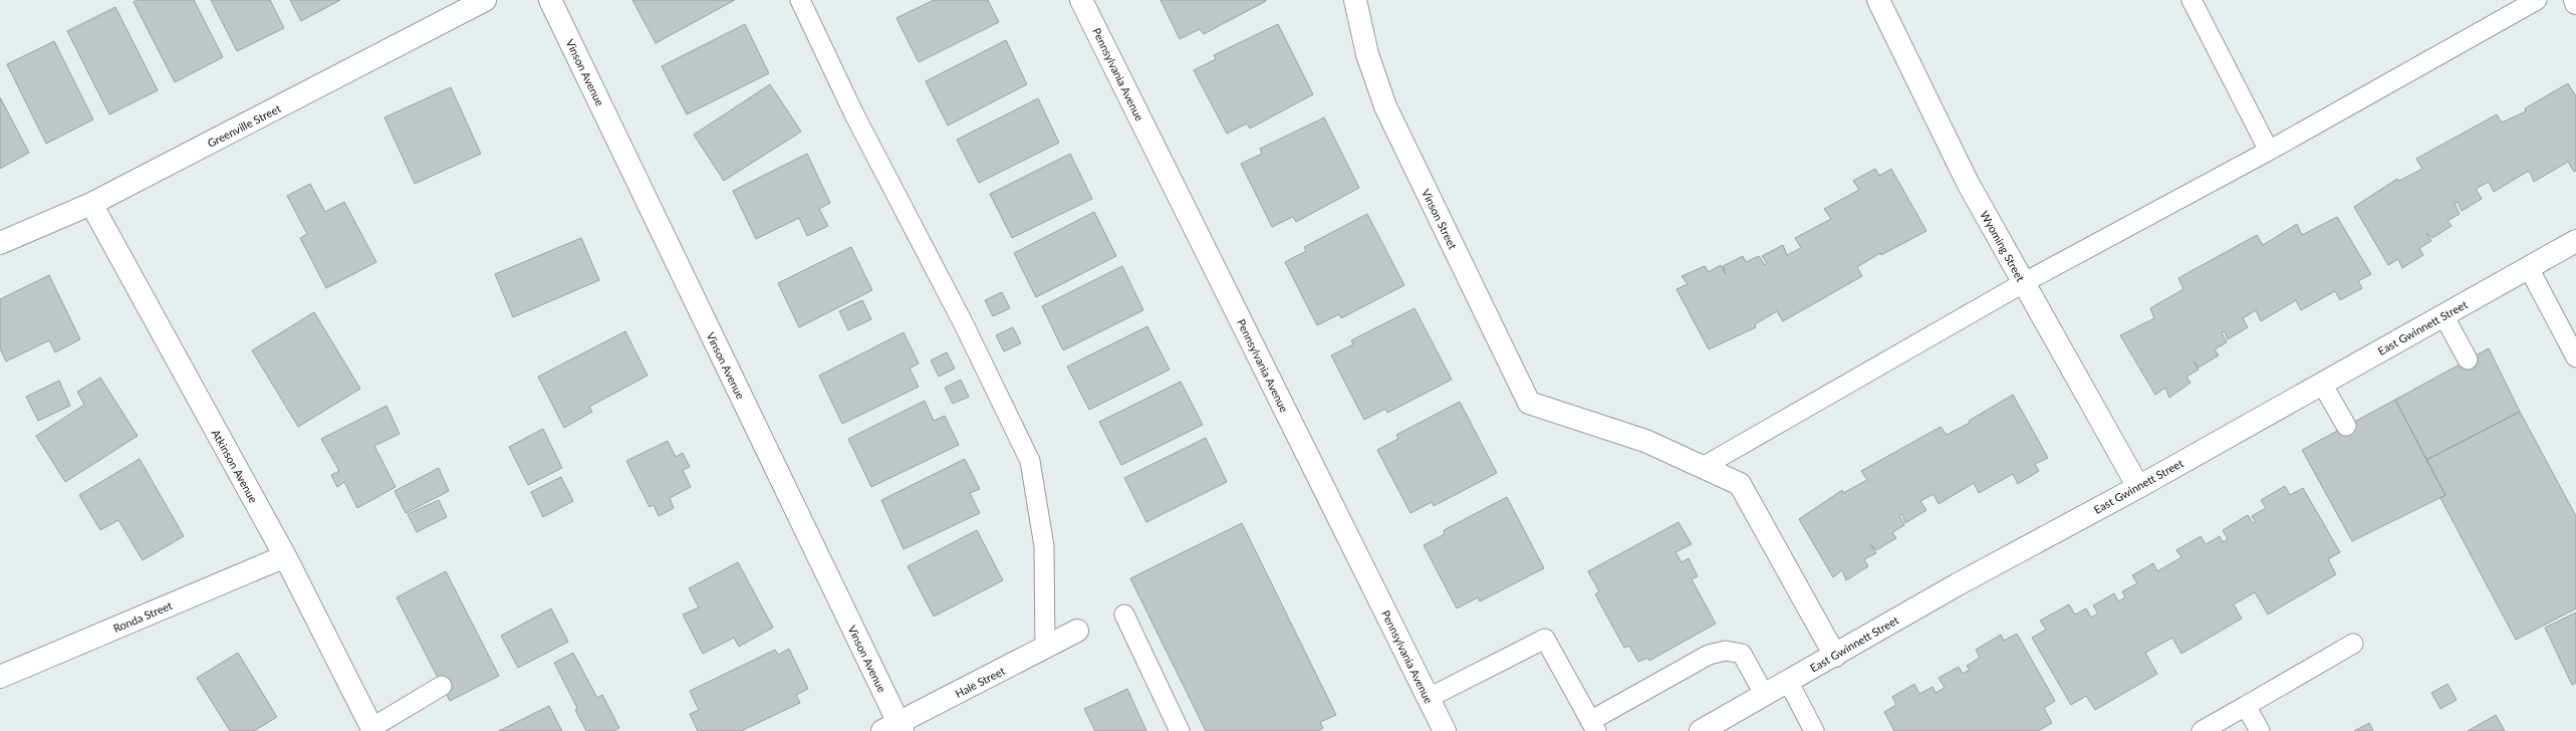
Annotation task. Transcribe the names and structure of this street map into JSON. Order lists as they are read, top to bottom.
{
  "streets": {
    "street": [
      "Vinson Avenue",
      "Pennsylvania Avenue",
      "Greenville Street",
      "Vinson Street",
      "Wyoming Street",
      "East Gwinnett Street",
      "Atkinson Avenue",
      "Ronda Street",
      "Hale Street"
    ]
  },
  "crossings": [
    ["Vinson Avenue", "Hale Street"],
    ["Greenville Street", "Atkinson Avenue"],
    ["Vinson Street", "East Gwinnett Street"],
    ["Wyoming Street", "East Gwinnett Street"],
    ["Atkinson Avenue", "Ronda Street"]
  ]
}
